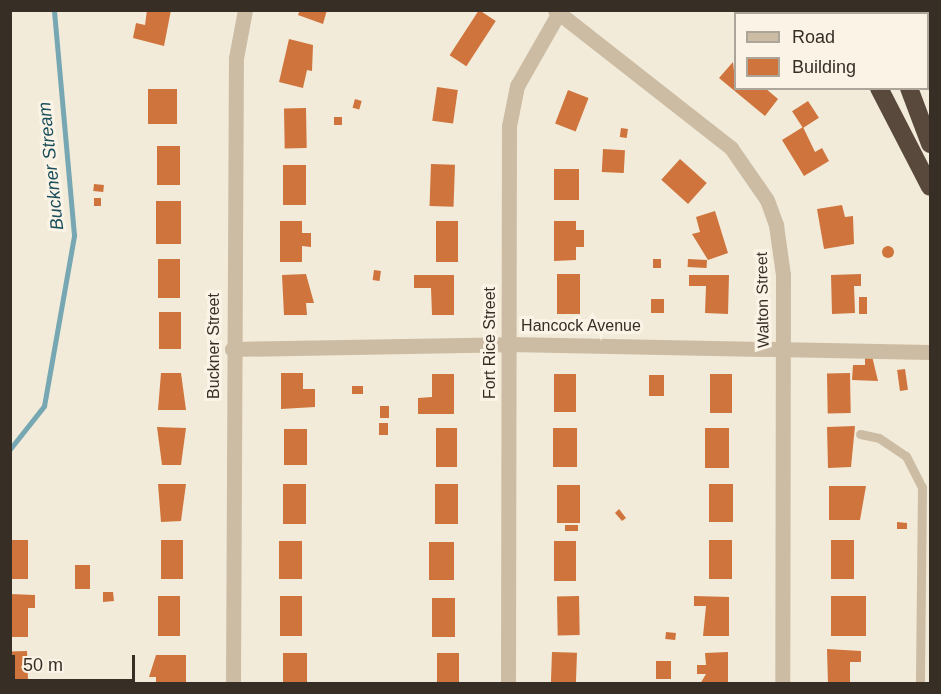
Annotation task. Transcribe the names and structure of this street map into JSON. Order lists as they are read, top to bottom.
{
  "streets": {
    "street": [
      "Walton Street",
      "Hancock Avenue",
      "Fort Rice Street",
      "Buckner Street"
    ]
  },
  "crossings": [
    ["Walton Street", "Hancock Avenue"],
    ["Walton Street", "Fort Rice Street"],
    ["Hancock Avenue", "Fort Rice Street"],
    ["Hancock Avenue", "Buckner Street"]
  ],
  "water": ["Buckner Stream"],
  "legend": ["Road", "Building"],
  "scale_bar": "50 m"
}
